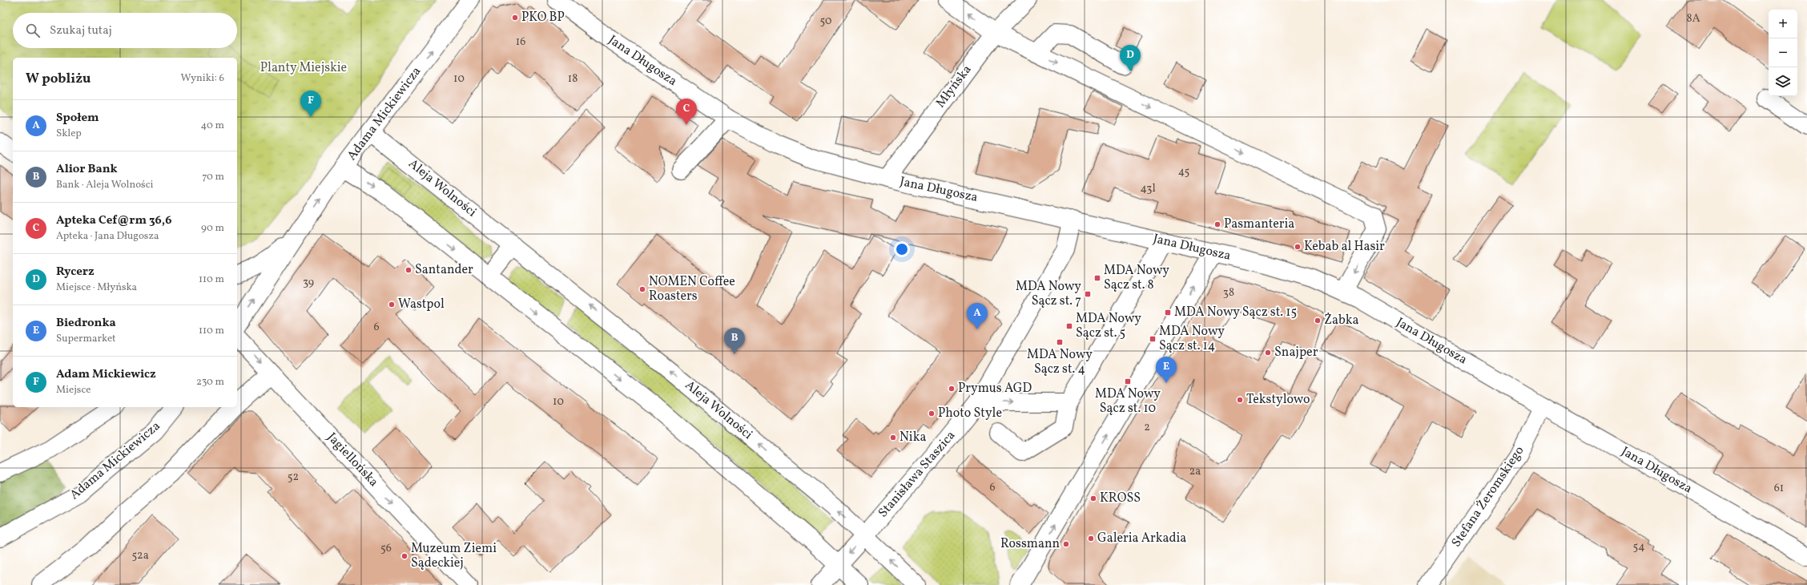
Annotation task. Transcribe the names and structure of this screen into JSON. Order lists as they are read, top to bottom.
{
  "streets": {
    "street": [
      "Jana Długosza",
      "Młyńska",
      "Adama Mickiewicza",
      "Aleja Wolności",
      "Jagiellońska",
      "Stanisława Staszica",
      "Stefana Żeromskiego"
    ]
  },
  "crossings": [
    ["Jana Długosza", "Młyńska"],
    ["Jana Długosza", "Stanisława Staszica"],
    ["Jana Długosza", "Stefana Żeromskiego"],
    ["Adama Mickiewicza", "Aleja Wolności"],
    ["Aleja Wolności", "Stanisława Staszica"]
  ],
  "one_way": ["Adama Mickiewicza", "Jagiellońska"],
  "parks": ["Planty Miejskie"],
  "places": {
    "other": [
      "PKO BP",
      "Pasmanteria",
      "Kebab al Hasir",
      "Santander",
      "NOMEN Coffee Roasters",
      "Wastpol",
      "Żabka",
      "Snajper",
      "Prymus AGD",
      "Tekstylowo",
      "Photo Style",
      "Nika",
      "KROSS",
      "Galeria Arkadia",
      "Rossmann",
      "Muzeum Ziemi Sądeckiej"
    ],
    "transit": [
      "MDA Nowy Sącz st. 8",
      "MDA Nowy Sącz st. 7",
      "MDA Nowy Sącz st. 15",
      "MDA Nowy Sącz st. 5",
      "MDA Nowy Sącz st. 14",
      "MDA Nowy Sącz st. 4",
      "MDA Nowy Sącz st. 10"
    ]
  },
  "house_numbers": [
    "8A",
    "50",
    "16",
    "10",
    "18",
    "45",
    "43l",
    "39",
    "38",
    "6",
    "10",
    "2",
    "2a",
    "52",
    "6",
    "61",
    "54",
    "56",
    "52a"
  ],
  "page": {
    "map_buttons": ["+", "−"],
    "search": "Szukaj tutaj",
    "pins": [
      "D",
      "F",
      "C",
      "A",
      "B",
      "E"
    ],
    "heading": ["W pobliżu", "Wyniki: 6"],
    "list": [
      {
        "mark": "A",
        "name": "Społem",
        "note": "Sklep",
        "value": "40 m"
      },
      {
        "mark": "B",
        "name": "Alior Bank",
        "note": "Bank · Aleja Wolności",
        "value": "70 m"
      },
      {
        "mark": "C",
        "name": "Apteka Cef@rm 36,6",
        "note": "Apteka · Jana Długosza",
        "value": "90 m"
      },
      {
        "mark": "D",
        "name": "Rycerz",
        "note": "Miejsce · Młyńska",
        "value": "110 m"
      },
      {
        "mark": "E",
        "name": "Biedronka",
        "note": "Supermarket",
        "value": "110 m"
      },
      {
        "mark": "F",
        "name": "Adam Mickiewicz",
        "note": "Miejsce",
        "value": "230 m"
      }
    ]
  }
}
